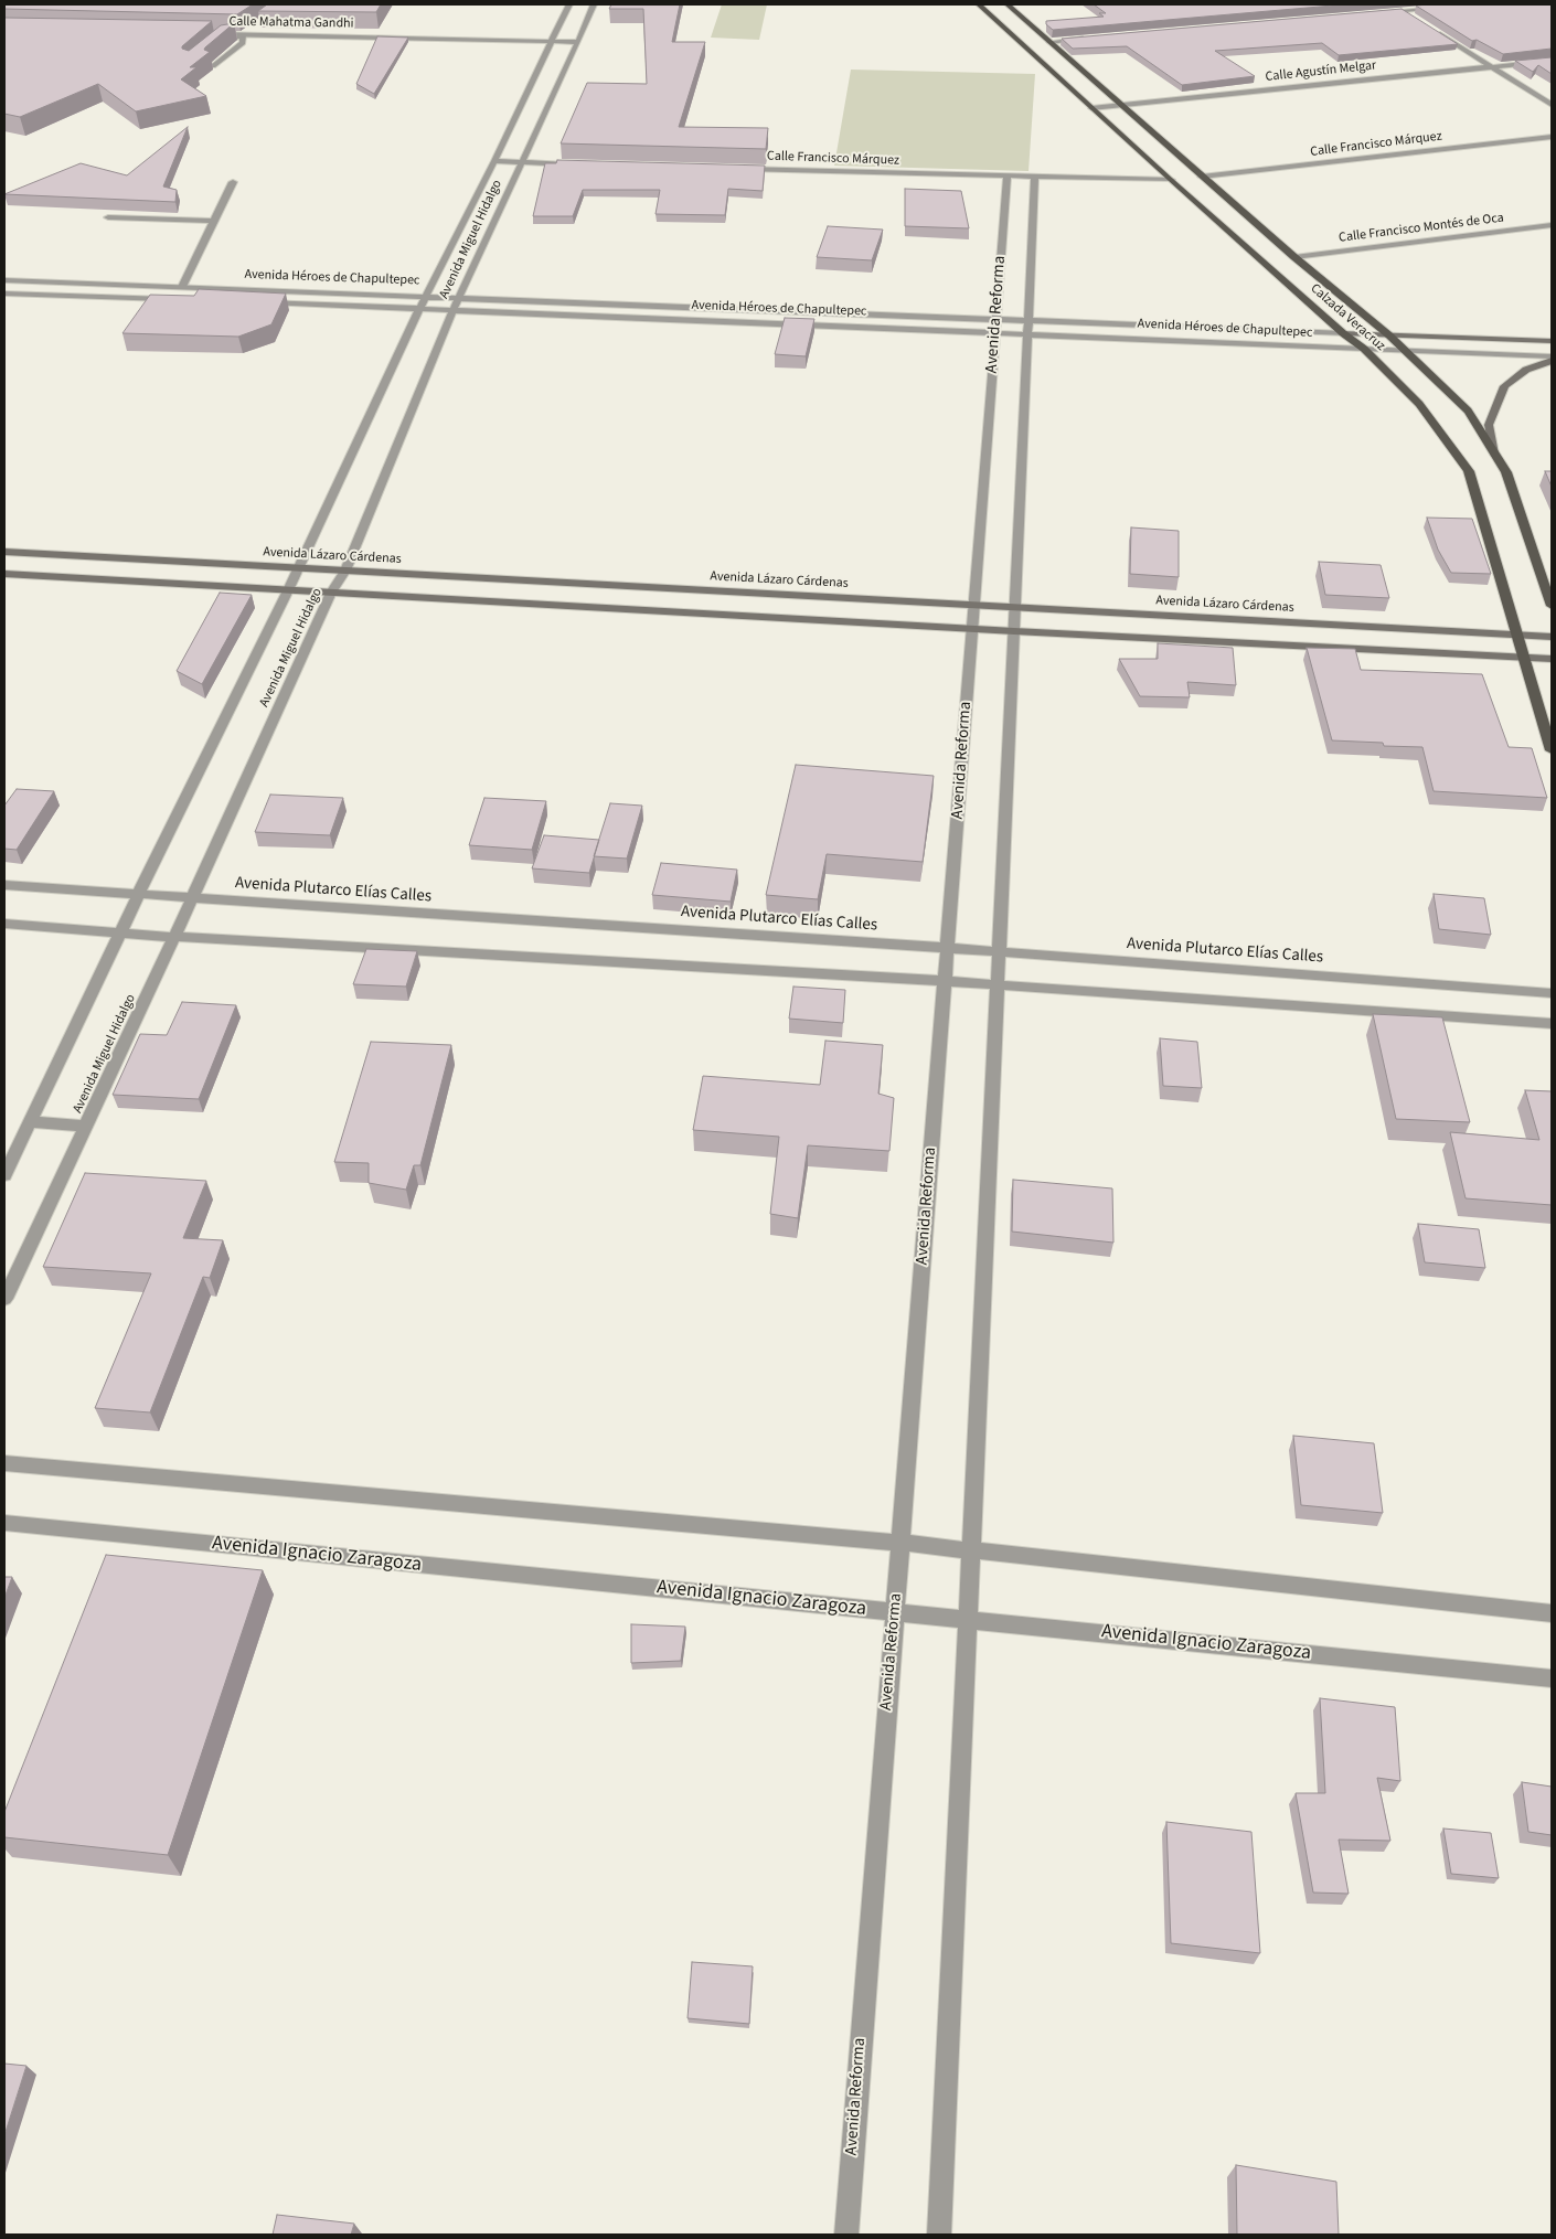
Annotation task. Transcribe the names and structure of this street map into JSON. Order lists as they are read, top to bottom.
{
  "streets": {
    "main road": ["Avenida Héroes de Chapultepec", "Calzada Veracruz", "Avenida Lázaro Cárdenas"],
    "street": [
      "Calle Mahatma Gandhi",
      "Calle Agustín Melgar",
      "Calle Francisco Márquez",
      "Calle Francisco Montés de Oca",
      "Avenida Miguel Hidalgo",
      "Avenida Reforma",
      "Avenida Plutarco Elías Calles",
      "Avenida Ignacio Zaragoza"
    ]
  },
  "crossings": [
    ["Calle Mahatma Gandhi", "Avenida Miguel Hidalgo"],
    ["Calle Agustín Melgar", "Calzada Veracruz"],
    ["Calle Francisco Márquez", "Avenida Reforma"],
    ["Calle Francisco Márquez", "Calzada Veracruz"],
    ["Calle Francisco Montés de Oca", "Calzada Veracruz"],
    ["Avenida Miguel Hidalgo", "Avenida Héroes de Chapultepec"],
    ["Avenida Miguel Hidalgo", "Avenida Lázaro Cárdenas"],
    ["Avenida Miguel Hidalgo", "Avenida Plutarco Elías Calles"],
    ["Avenida Héroes de Chapultepec", "Avenida Reforma"],
    ["Avenida Héroes de Chapultepec", "Calzada Veracruz"],
    ["Avenida Reforma", "Avenida Lázaro Cárdenas"],
    ["Avenida Reforma", "Avenida Plutarco Elías Calles"],
    ["Avenida Reforma", "Avenida Ignacio Zaragoza"],
    ["Calzada Veracruz", "Avenida Lázaro Cárdenas"]
  ]
}
